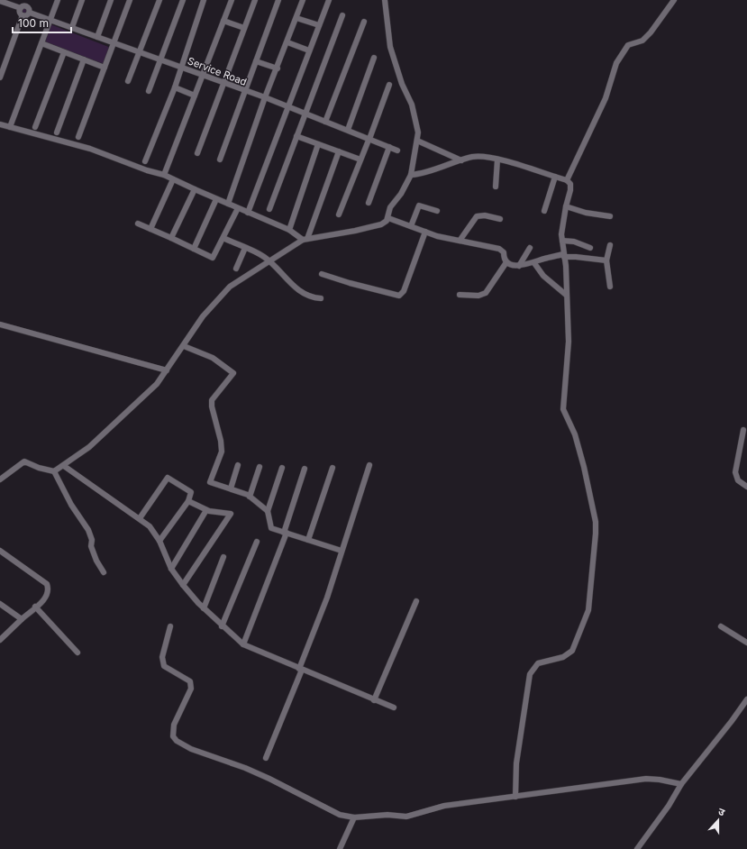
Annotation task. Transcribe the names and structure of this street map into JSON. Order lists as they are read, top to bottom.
{
  "streets": {
    "street": ["Service Road"]
  },
  "scale_bar": "100 m",
  "north": "top"
}
